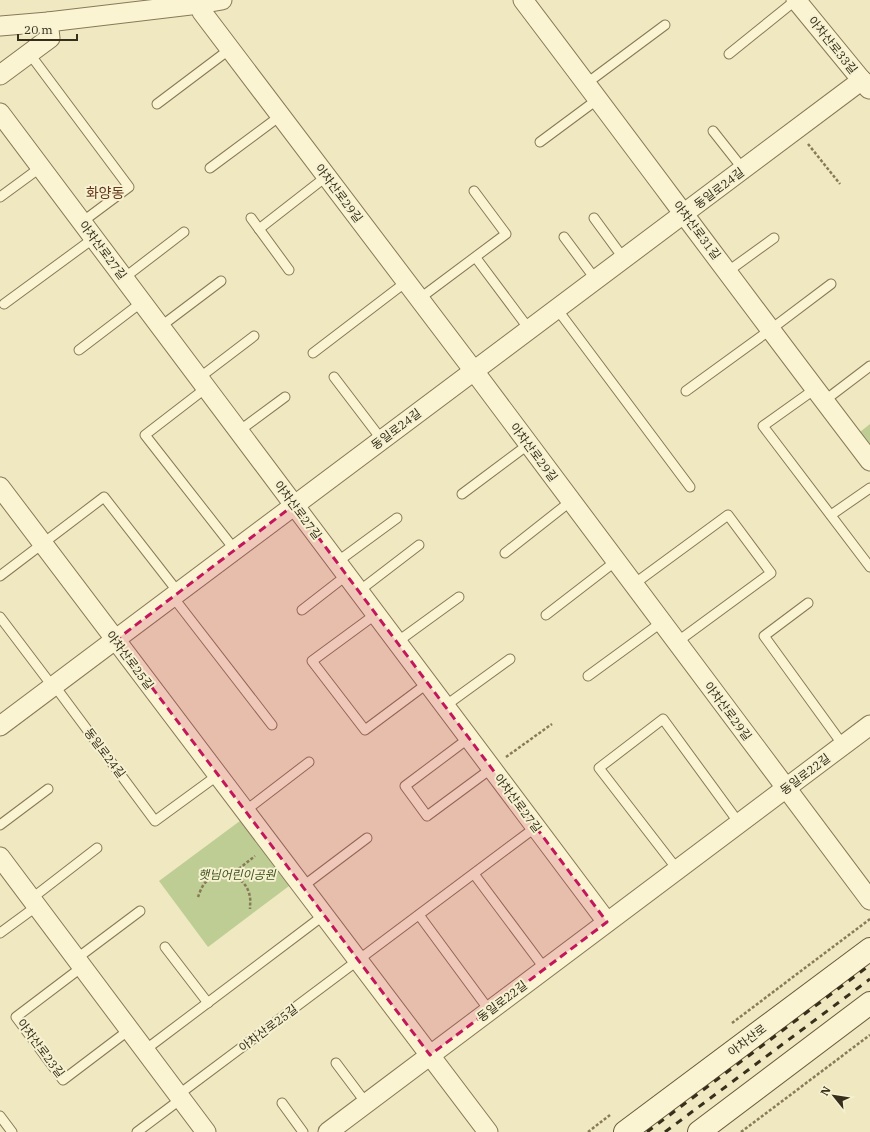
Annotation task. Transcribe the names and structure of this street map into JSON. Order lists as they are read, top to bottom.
{
  "streets": {
    "main road": ["아차산로"],
    "street": [
      "아차산로33길",
      "동일로24길",
      "아차산로29길",
      "아차산로31길",
      "아차산로27길",
      "아차산로25길",
      "동일로22길"
    ],
    "lane": ["아차산로23길"]
  },
  "crossings": [
    ["아차산로33길", "동일로24길"],
    ["동일로24길", "아차산로29길"],
    ["동일로24길", "아차산로31길"],
    ["동일로24길", "아차산로27길"],
    ["동일로24길", "아차산로25길"],
    ["아차산로29길", "동일로22길"],
    ["아차산로27길", "아차산로25길"],
    ["아차산로27길", "동일로22길"],
    ["아차산로25길", "동일로22길"]
  ],
  "districts": ["화양동"],
  "parks": ["햇님어린이공원"],
  "scale_bar": "20 m",
  "north": "top left"
}
